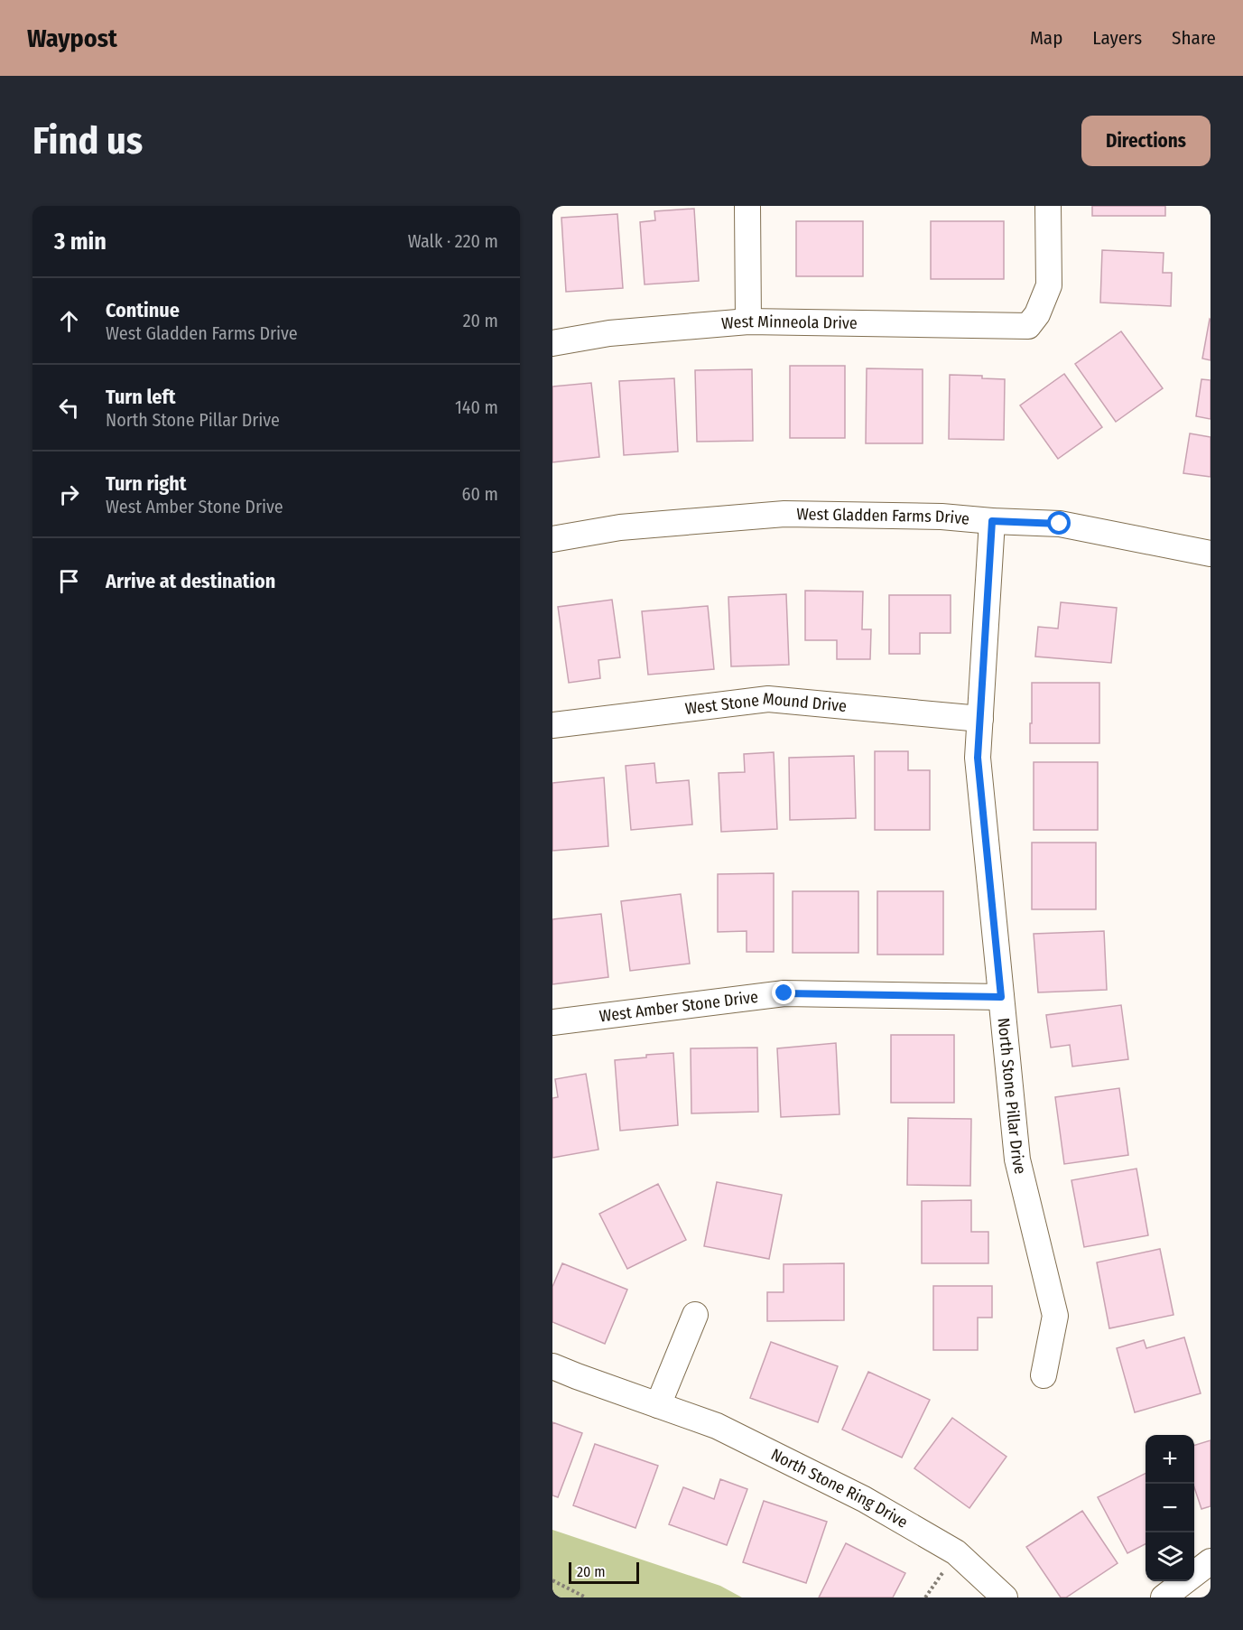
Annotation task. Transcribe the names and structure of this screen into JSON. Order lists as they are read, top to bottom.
{
  "streets": {
    "street": [
      "West Minneola Drive",
      "West Gladden Farms Drive",
      "West Stone Mound Drive",
      "West Amber Stone Drive",
      "North Stone Pillar Drive",
      "North Stone Ring Drive"
    ]
  },
  "crossings": [
    ["West Gladden Farms Drive", "North Stone Pillar Drive"],
    ["West Stone Mound Drive", "North Stone Pillar Drive"],
    ["West Amber Stone Drive", "North Stone Pillar Drive"]
  ],
  "scale_bar": "20 m",
  "page": {
    "header": "Waypost",
    "nav": ["Map", "Layers", "Share"],
    "buttons": "Directions",
    "title": "Find us",
    "heading": ["3 min", "Walk · 220 m"],
    "list": [
      ["Continue", "West Gladden Farms Drive", "20 m"],
      ["Turn left", "North Stone Pillar Drive", "140 m"],
      ["Turn right", "West Amber Stone Drive", "60 m"],
      "Arrive at destination"
    ],
    "map_buttons": ["+", "−"],
    "scale": "20 m"
  }
}
